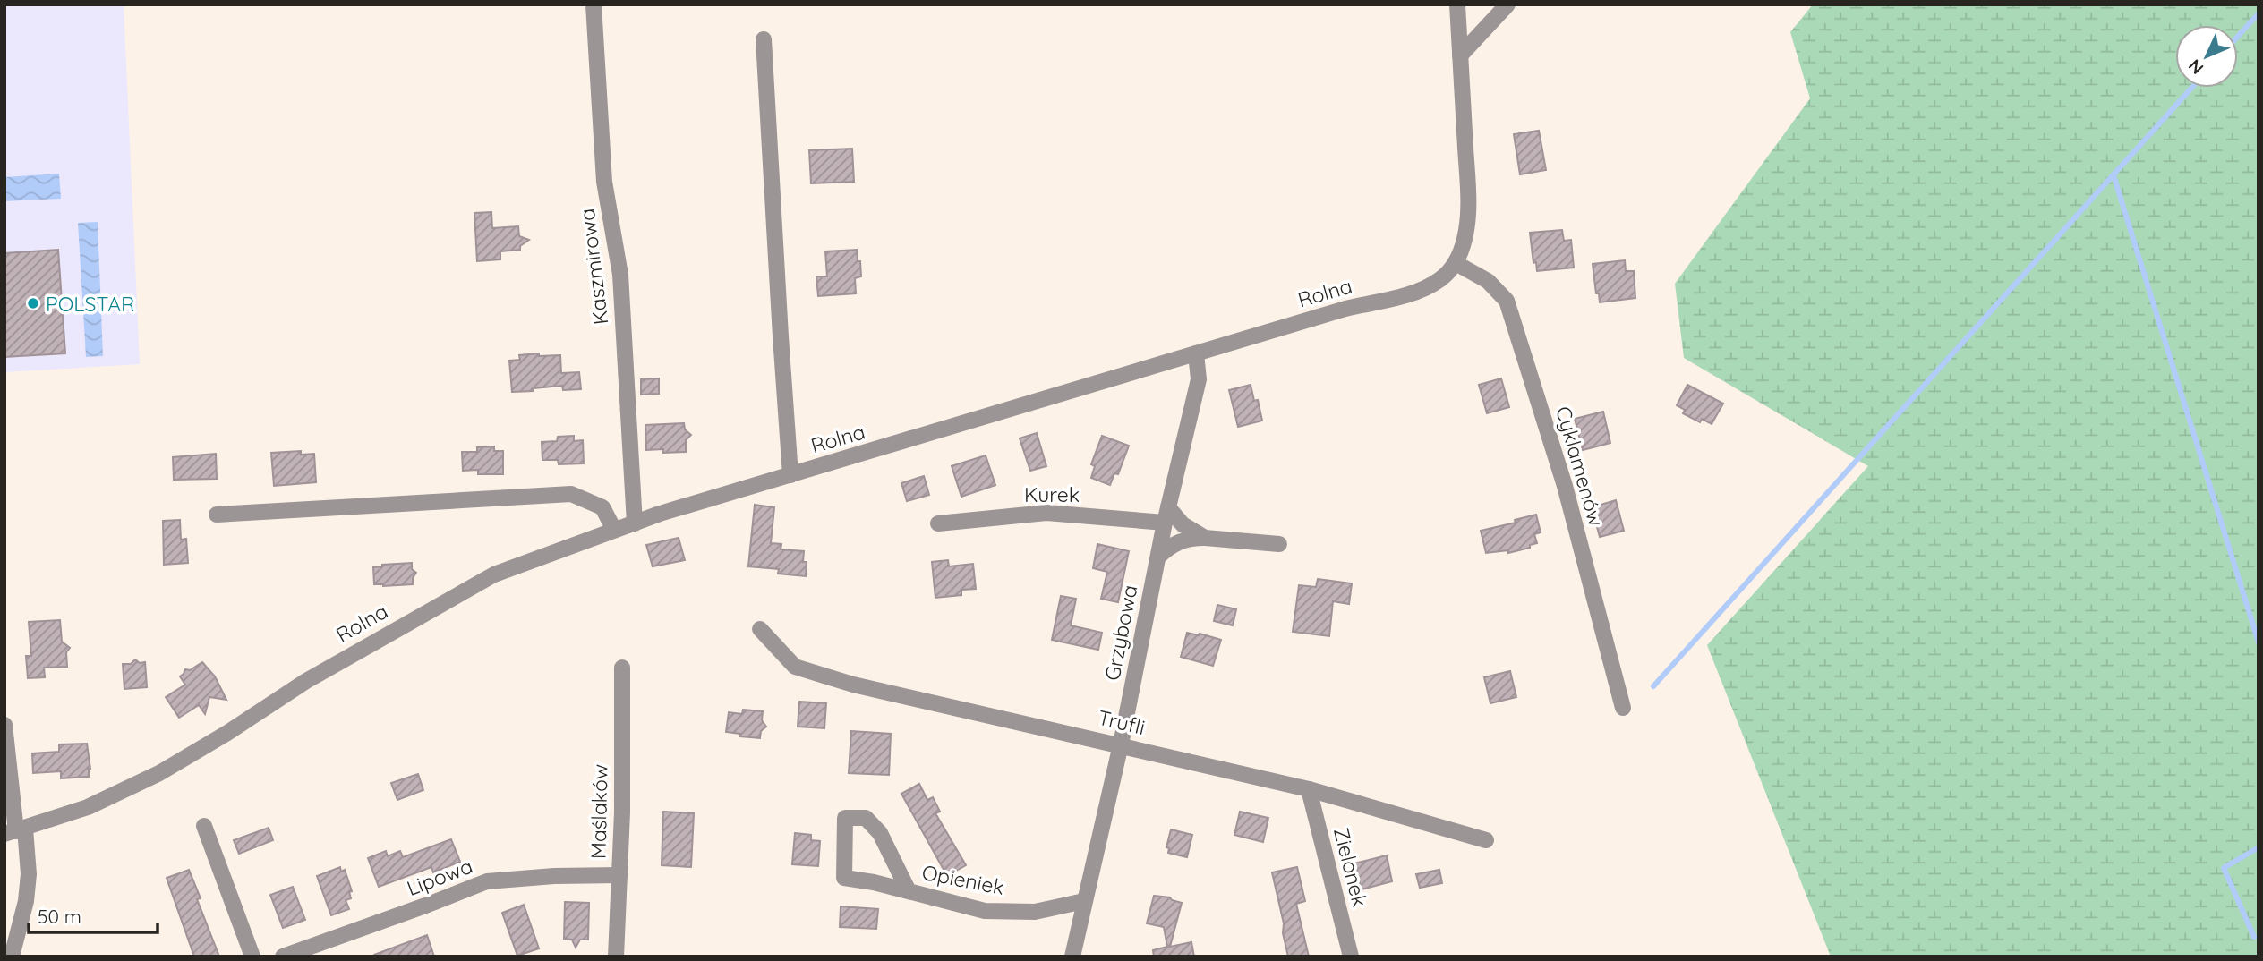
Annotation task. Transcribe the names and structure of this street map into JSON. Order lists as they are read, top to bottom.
{
  "streets": {
    "street": [
      "Kaszmirowa",
      "Rolna",
      "Cyklamenów",
      "Kurek",
      "Grzybowa",
      "Trufli",
      "Maślaków",
      "Zielonek",
      "Lipowa",
      "Opieniek"
    ]
  },
  "crossings": [
    ["Kaszmirowa", "Rolna"],
    ["Rolna", "Cyklamenów"],
    ["Rolna", "Grzybowa"],
    ["Kurek", "Grzybowa"],
    ["Grzybowa", "Trufli"],
    ["Grzybowa", "Opieniek"],
    ["Trufli", "Zielonek"],
    ["Maślaków", "Lipowa"]
  ],
  "places": ["POLSTAR"],
  "scale_bar": "50 m",
  "north": "bottom left"
}
